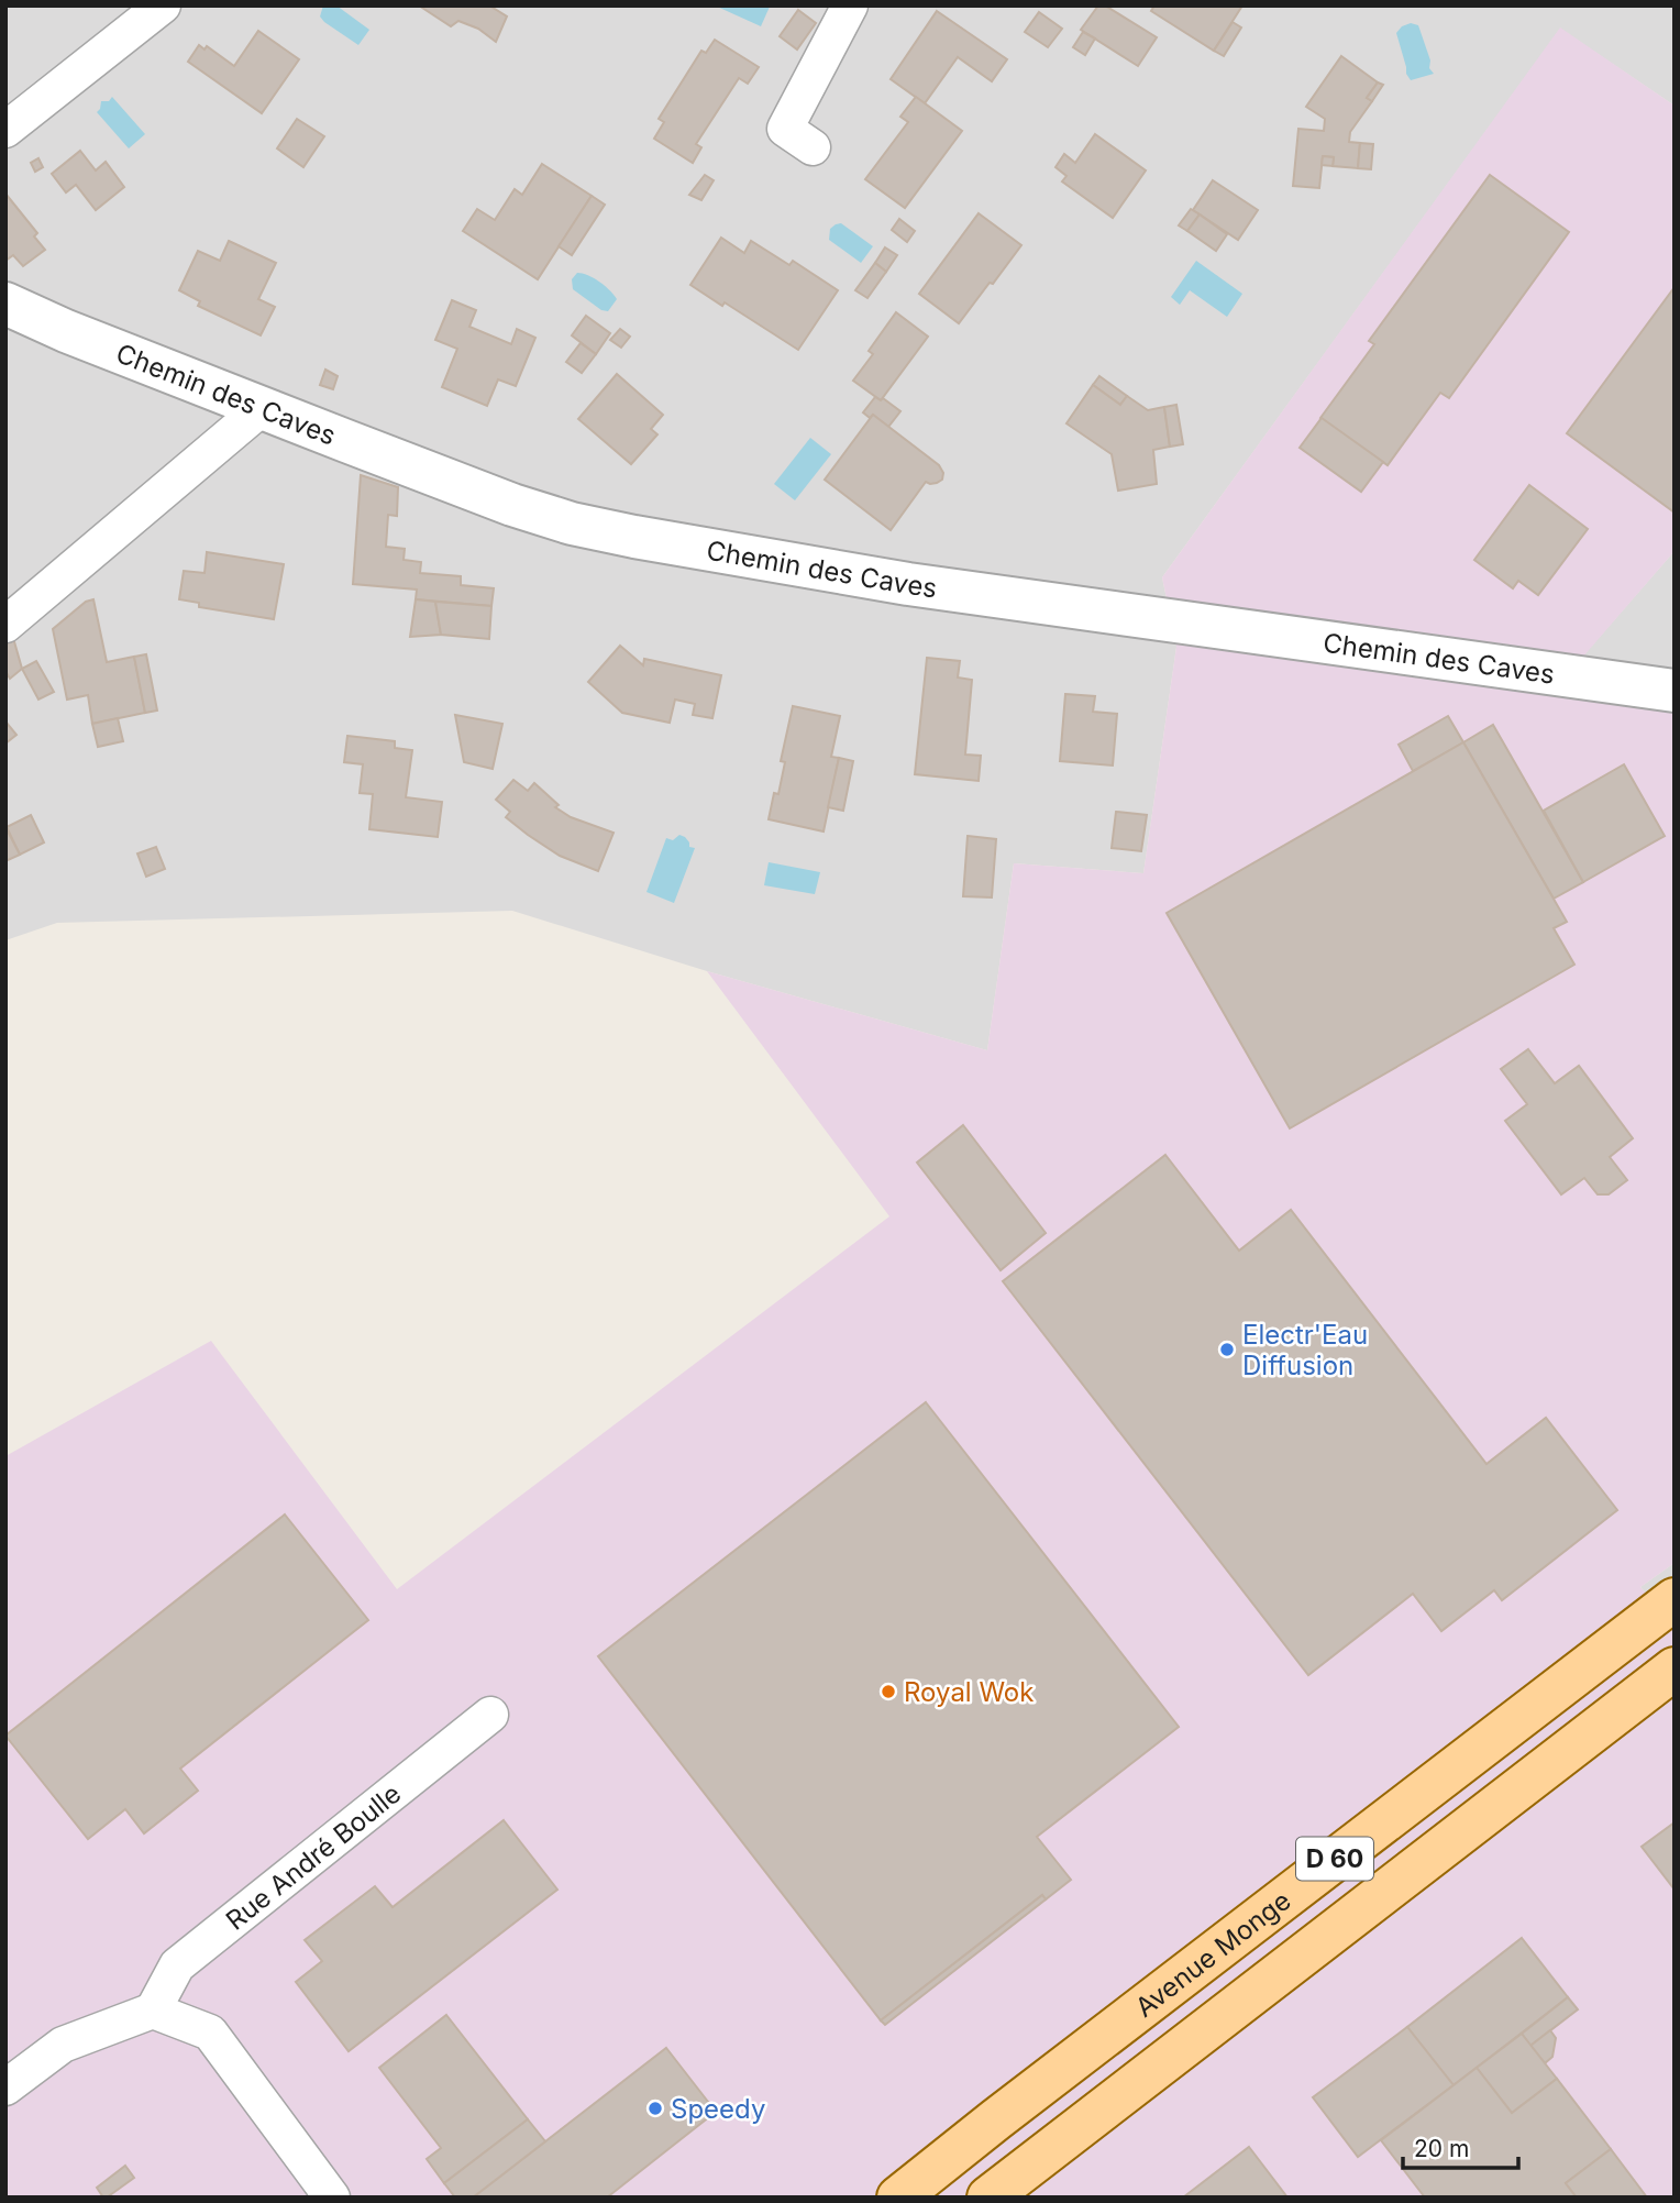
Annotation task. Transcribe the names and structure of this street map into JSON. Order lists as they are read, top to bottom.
{
  "streets": {
    "main road": ["D 60", "Avenue Monge"],
    "street": ["Chemin des Caves", "Rue André Boulle"]
  },
  "places": ["Electr'Eau Diffusion", "Royal Wok", "Speedy"],
  "scale_bar": "20 m"
}
